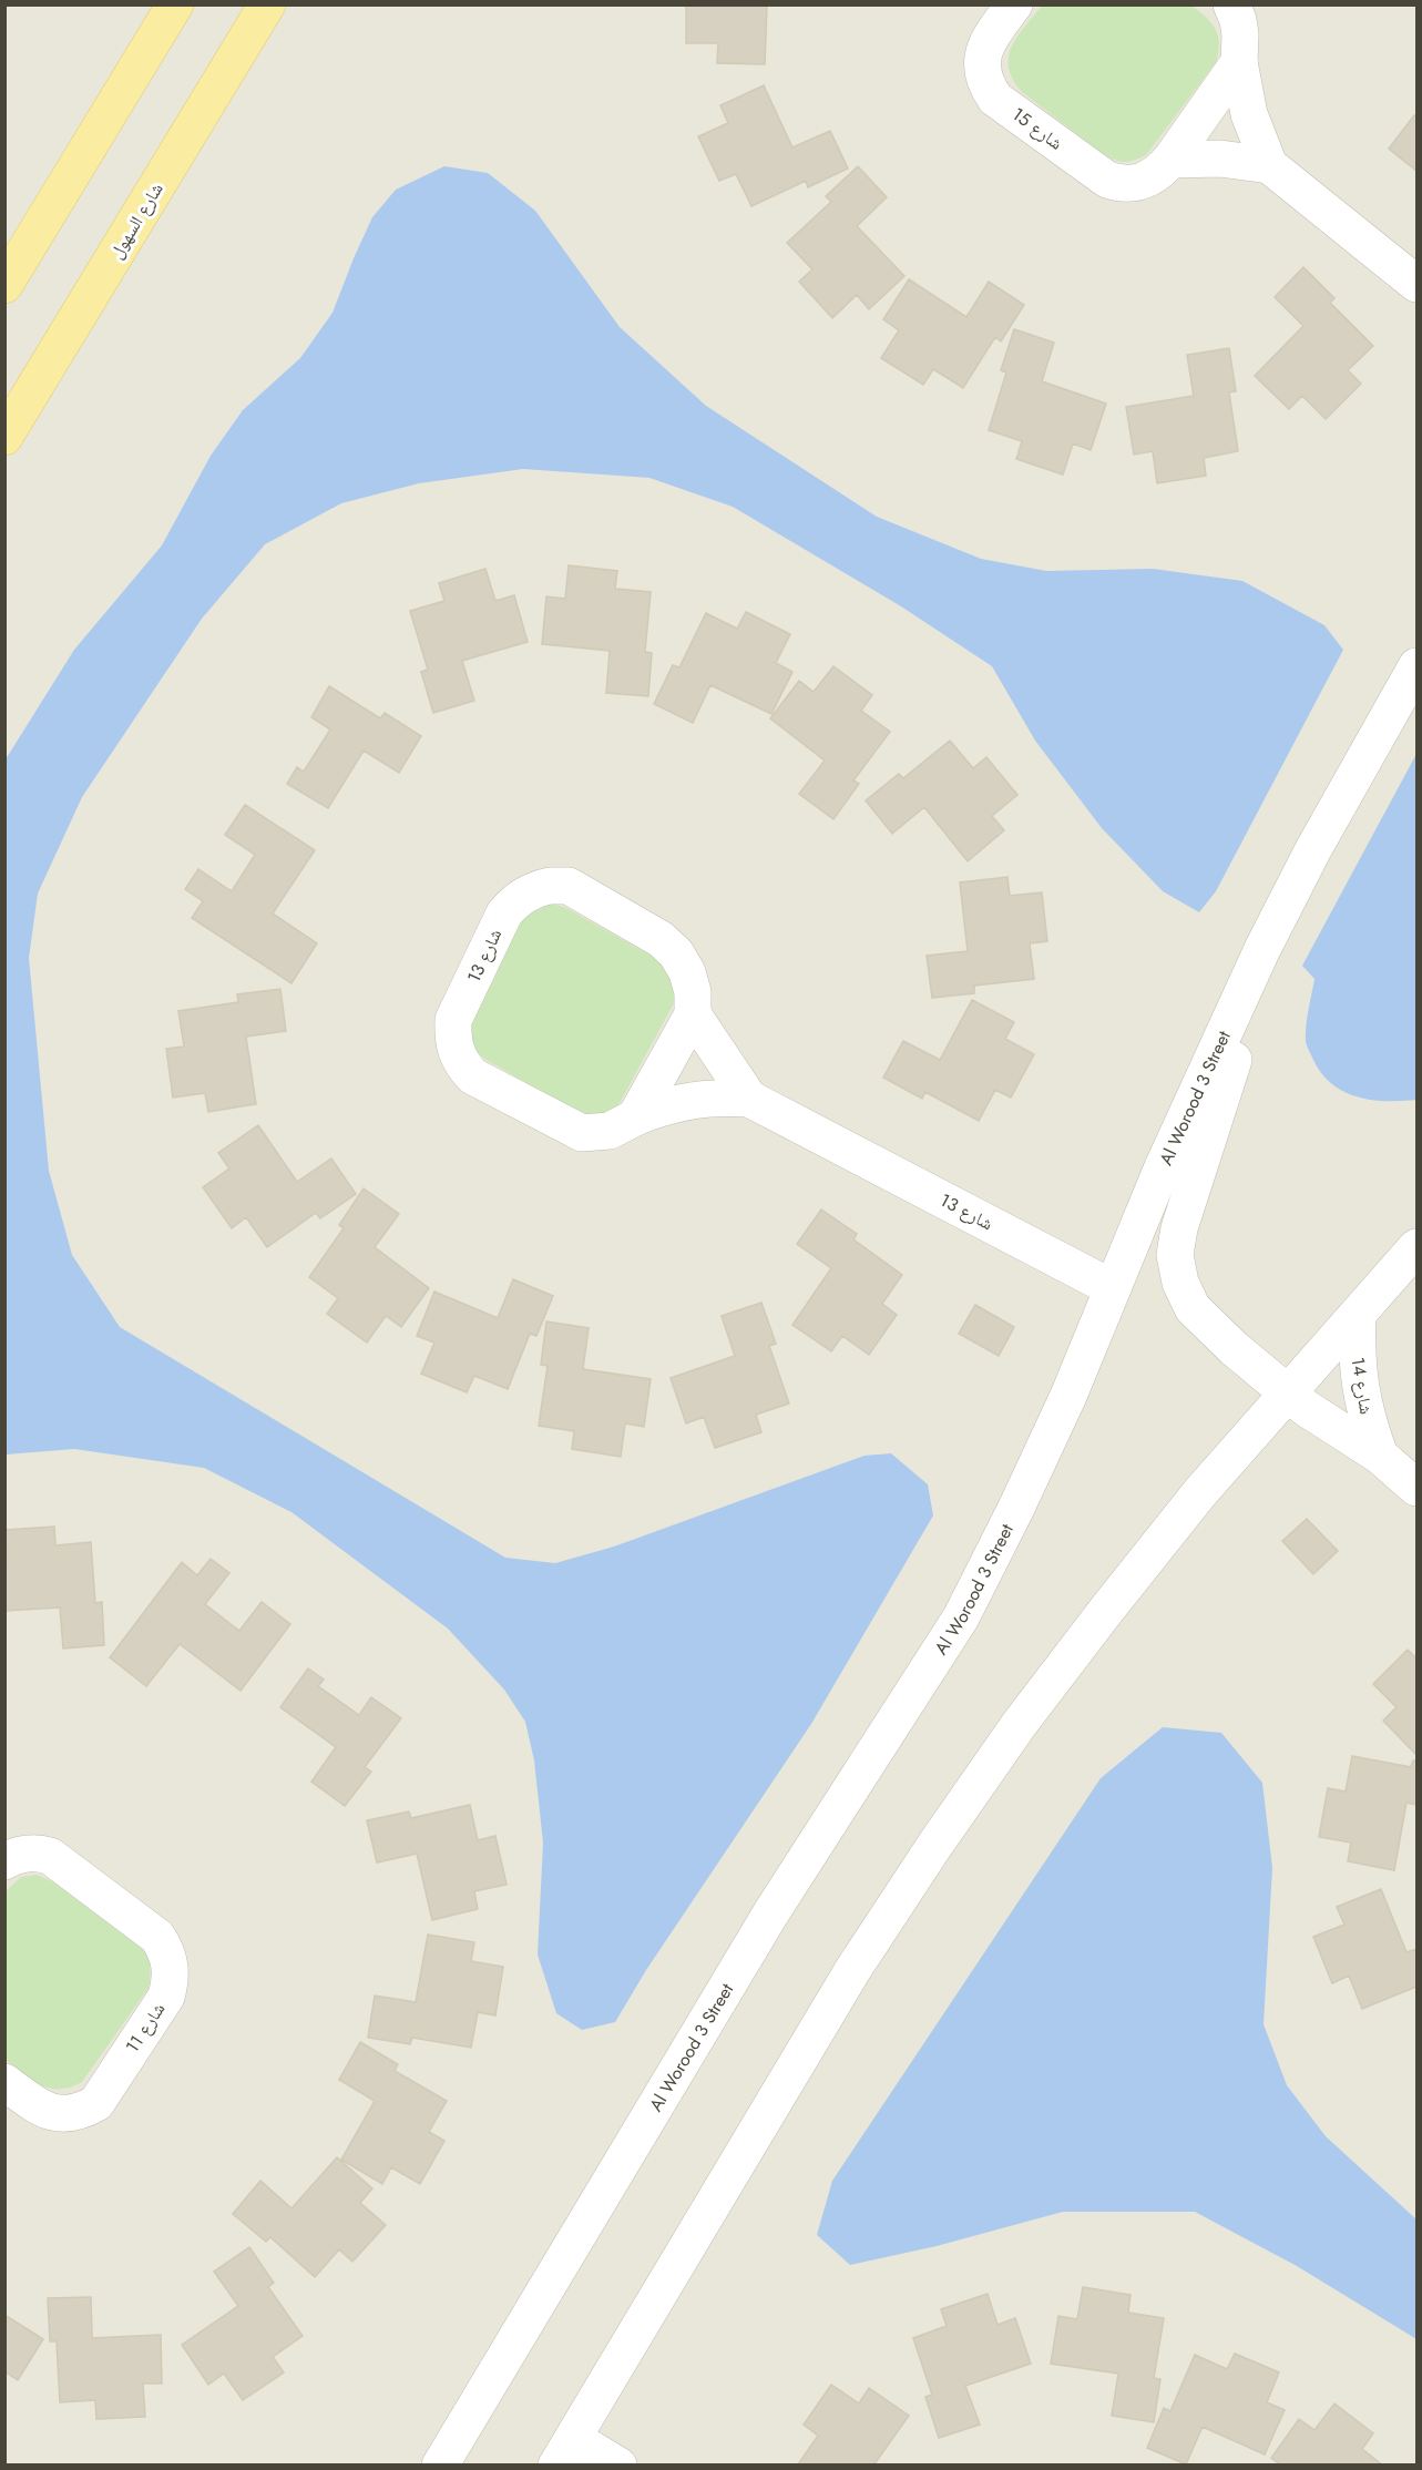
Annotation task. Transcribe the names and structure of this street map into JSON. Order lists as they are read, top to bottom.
{
  "streets": {
    "main road": ["شارع السهول"],
    "street": [
      "شارع 15",
      "شارع 13",
      "Al Worood 3 Street",
      "شارع 14",
      "شارع 11"
    ]
  },
  "crossings": [
    ["شارع 13", "Al Worood 3 Street"],
    ["Al Worood 3 Street", "شارع 14"]
  ]
}
